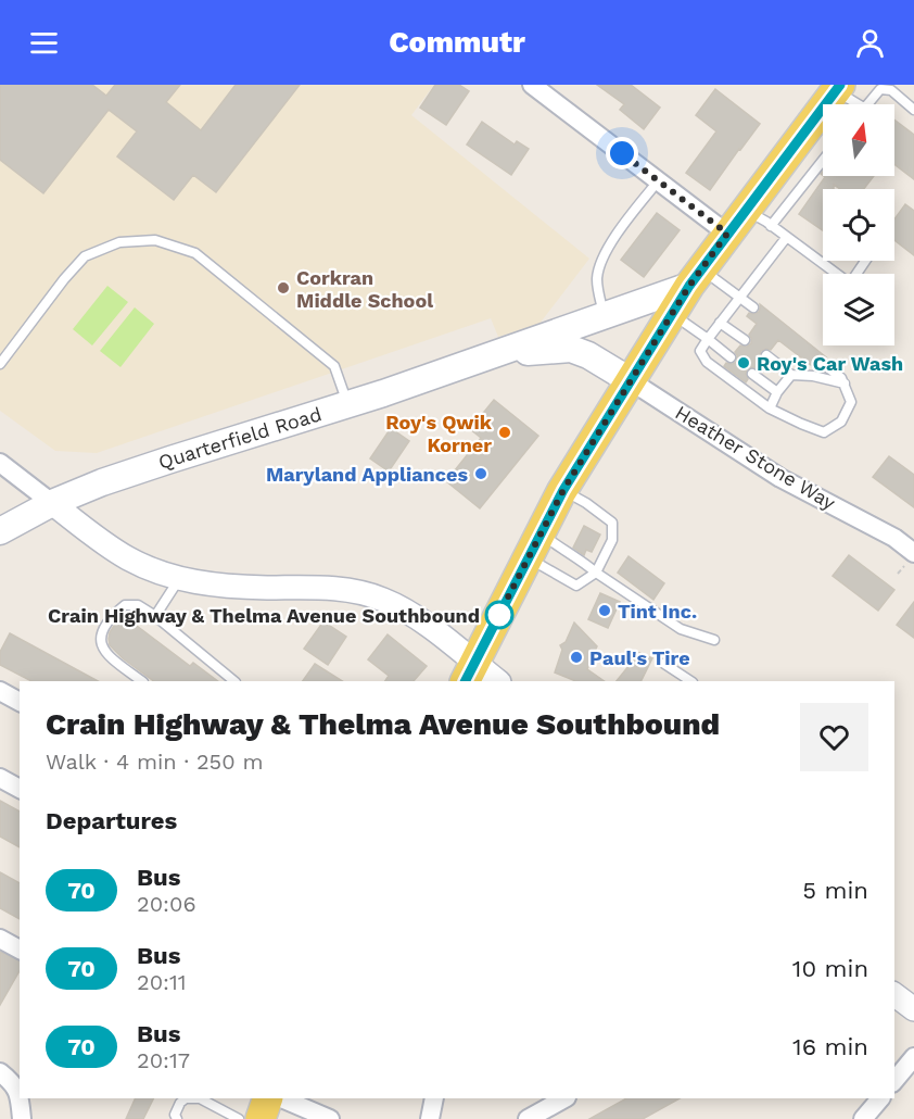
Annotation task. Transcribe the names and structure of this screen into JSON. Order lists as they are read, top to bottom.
{
  "streets": {
    "main road": ["Quarterfield Road"],
    "street": ["Heather Stone Way"]
  },
  "crossings": [
    ["Quarterfield Road", "Heather Stone Way"]
  ],
  "places": [
    "Corkran Middle School",
    "Roy's Car Wash",
    "Roy's Qwik Korner",
    "Maryland Appliances",
    "Tint Inc.",
    "Crain Highway & Thelma Avenue Southbound",
    "Paul's Tire"
  ],
  "lines": ["bus line 70"],
  "north": "top",
  "page": {
    "header": "Commutr",
    "heading": [
      ["Crain Highway & Thelma Avenue Southbound", "Walk · 4 min · 250 m"],
      "Departures"
    ],
    "list": [
      {
        "mark": "70",
        "name": "Bus",
        "note": "20:06",
        "value": "5 min"
      },
      {
        "mark": "70",
        "name": "Bus",
        "note": "20:11",
        "value": "10 min"
      },
      {
        "mark": "70",
        "name": "Bus",
        "note": "20:17",
        "value": "16 min"
      }
    ]
  }
}
